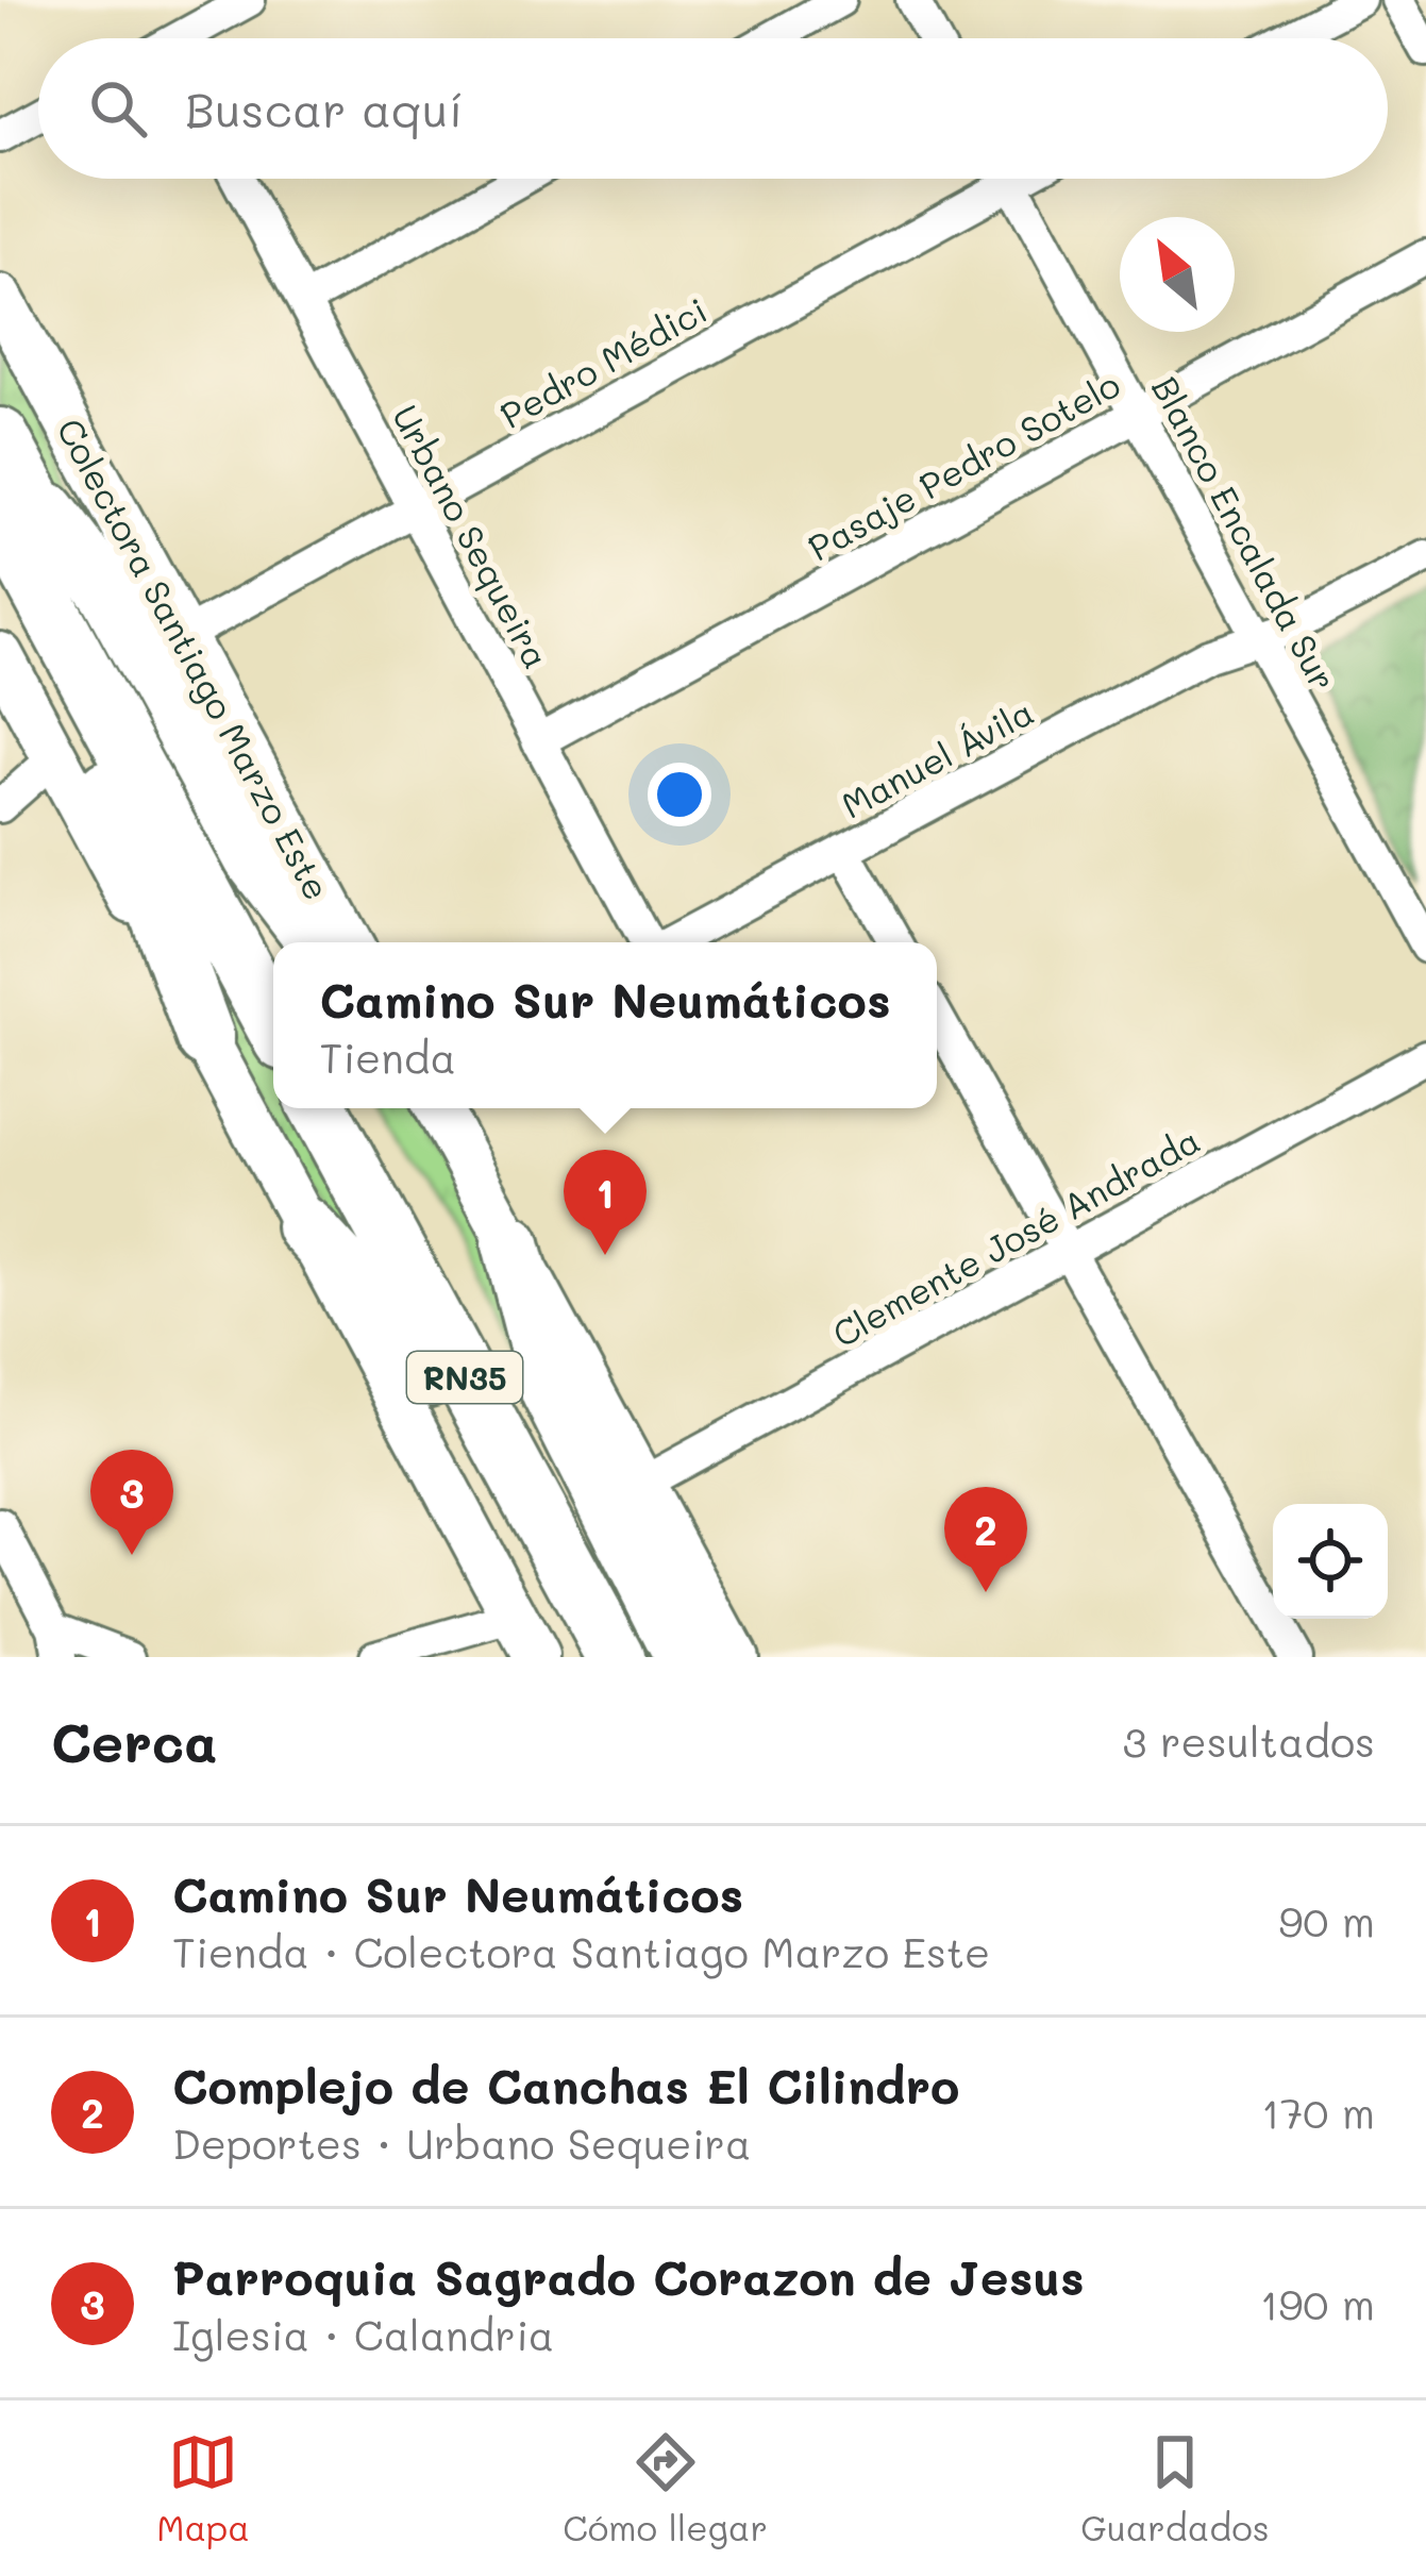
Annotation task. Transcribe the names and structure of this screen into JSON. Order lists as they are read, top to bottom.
{
  "streets": {
    "highway": ["RN35"],
    "street": [
      "Pedro Médici",
      "Pasaje Pedro Sotelo",
      "Blanco Encalada Sur",
      "Urbano Sequeira",
      "Colectora Santiago Marzo Este",
      "Manuel Ávila",
      "Clemente José Andrada"
    ]
  },
  "crossings": [
    ["Pedro Médici", "Urbano Sequeira"],
    ["Pedro Médici", "Colectora Santiago Marzo Este"],
    ["Pasaje Pedro Sotelo", "Blanco Encalada Sur"],
    ["Pasaje Pedro Sotelo", "Urbano Sequeira"],
    ["Blanco Encalada Sur", "Manuel Ávila"]
  ],
  "north": "top left",
  "page": {
    "search": "Buscar aquí",
    "popup": ["Camino Sur Neumáticos", "Tienda"],
    "pins": ["1", "3", "2"],
    "heading": ["Cerca", "3 resultados"],
    "list": [
      {
        "mark": "1",
        "name": "Camino Sur Neumáticos",
        "note": "Tienda · Colectora Santiago Marzo Este",
        "value": "90 m"
      },
      {
        "mark": "2",
        "name": "Complejo de Canchas El Cilindro",
        "note": "Deportes · Urbano Sequeira",
        "value": "170 m"
      },
      {
        "mark": "3",
        "name": "Parroquia Sagrado Corazon de Jesus",
        "note": "Iglesia · Calandria",
        "value": "190 m"
      }
    ],
    "nav": ["Mapa", "Cómo llegar", "Guardados"]
  }
}
